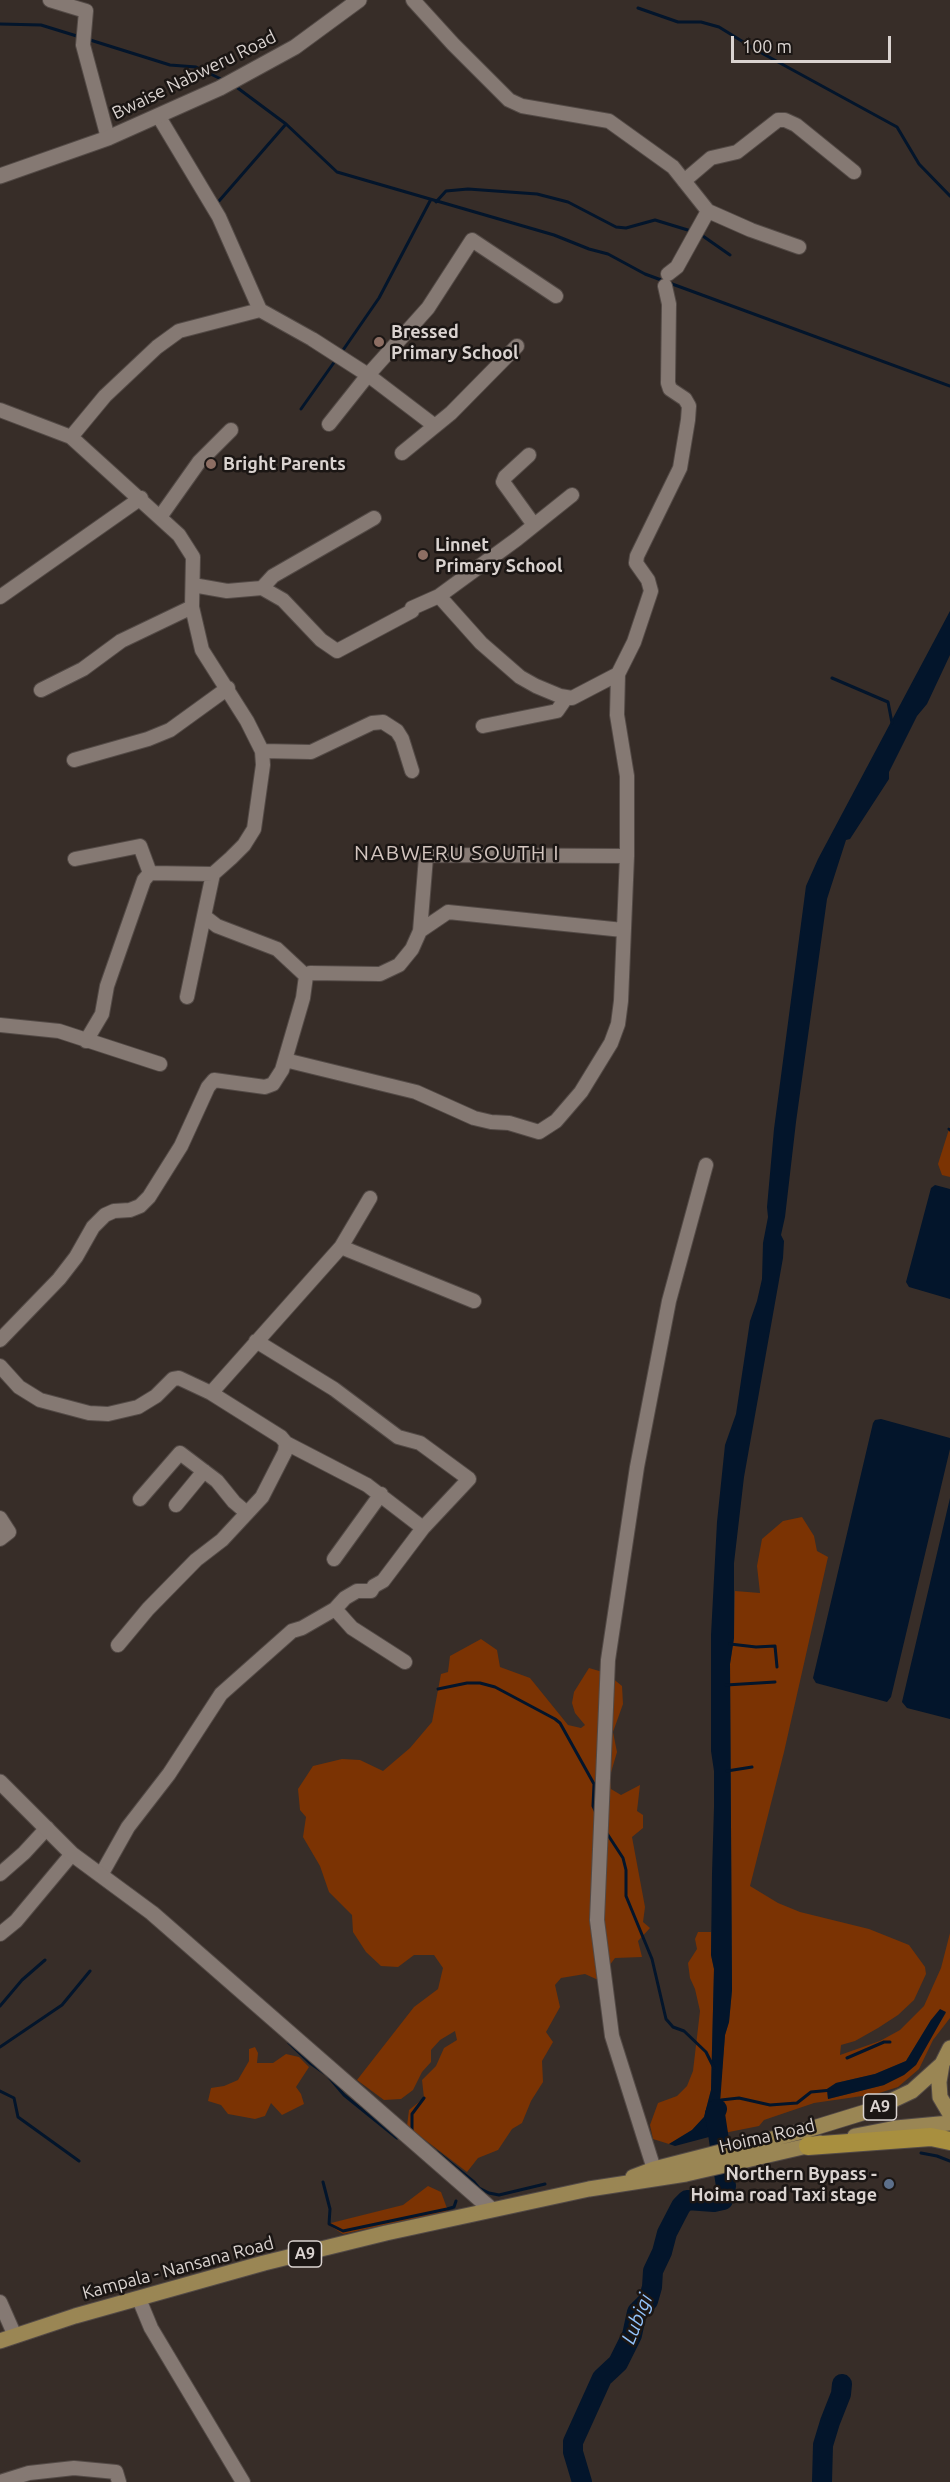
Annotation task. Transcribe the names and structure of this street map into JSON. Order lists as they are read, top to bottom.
{
  "streets": {
    "main road": ["A9", "Hoima Road", "Kampala - Nansana Road"],
    "street": ["Bwaise Nabweru Road"]
  },
  "crossings": [
    ["A9", "Hoima Road"],
    ["Hoima Road", "Kampala - Nansana Road"]
  ],
  "districts": ["NABWERU SOUTH I"],
  "water": ["Lubigi"],
  "places": [
    "Bressed Primary School",
    "Bright Parents",
    "Linnet Primary School",
    "Northern Bypass - Hoima road Taxi stage"
  ],
  "scale_bar": "100 m"
}
